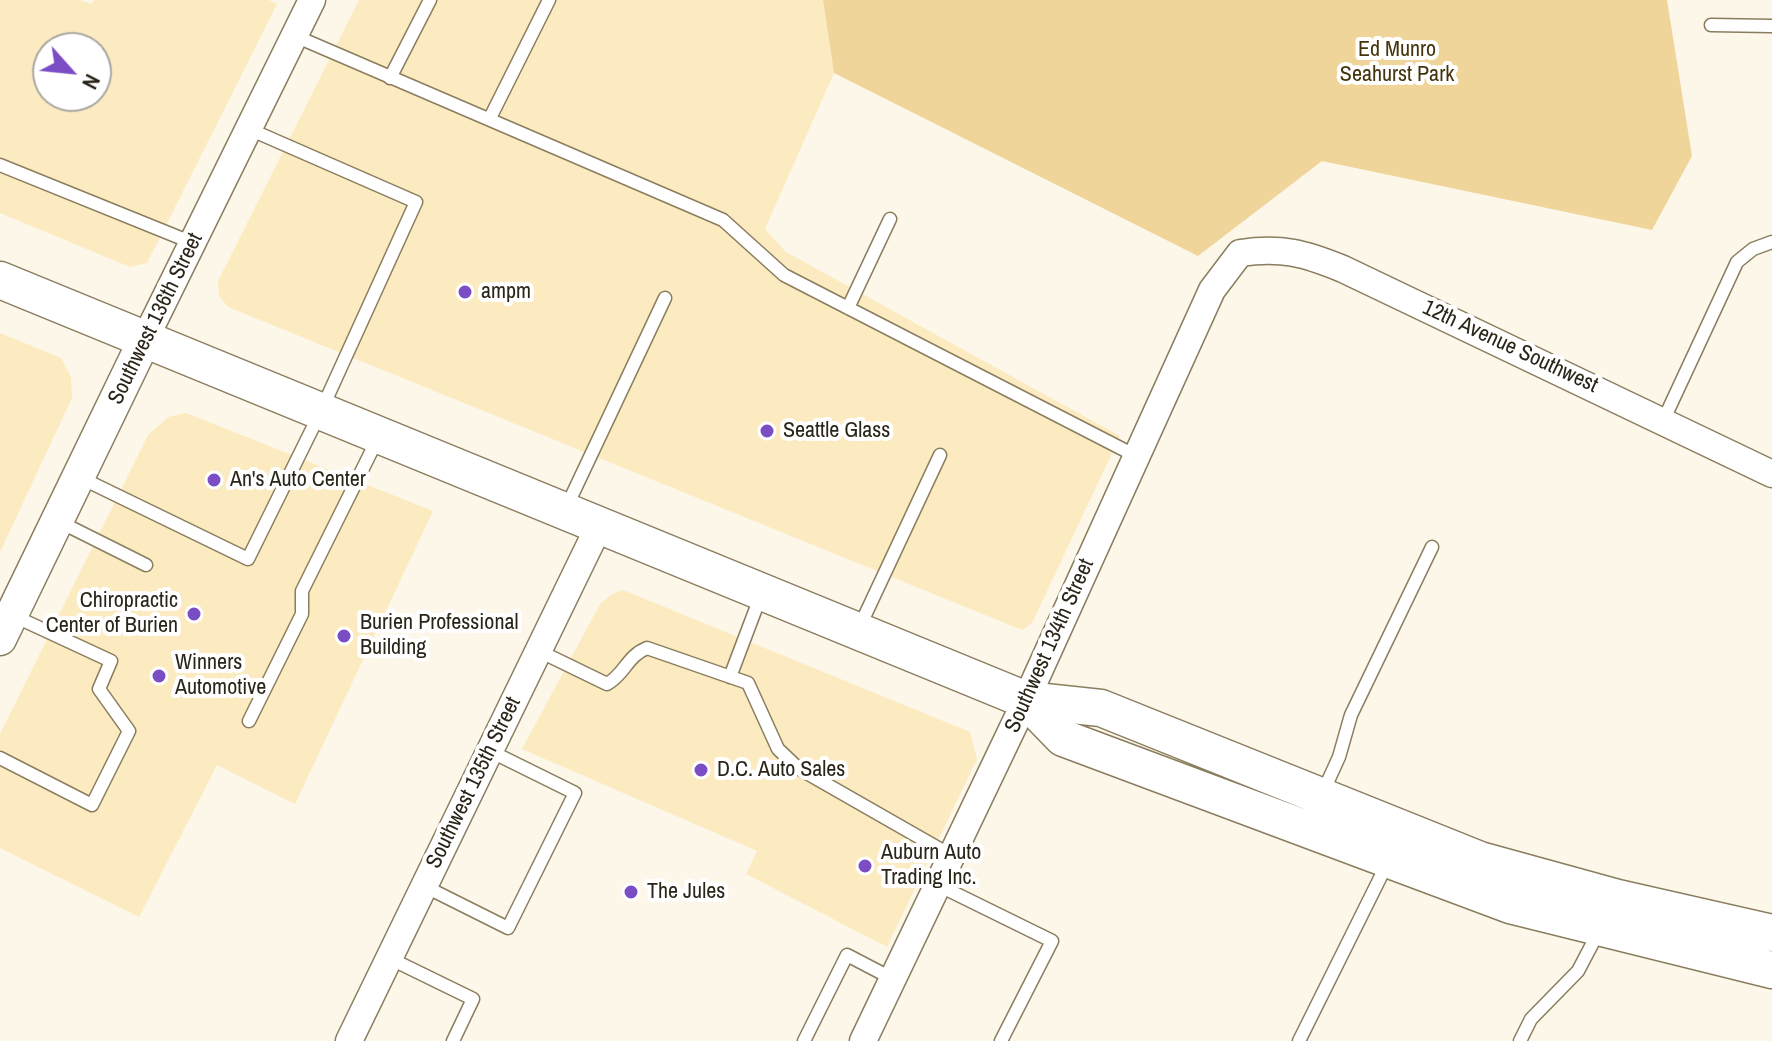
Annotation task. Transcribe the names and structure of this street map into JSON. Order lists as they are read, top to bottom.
{
  "streets": {
    "street": [
      "Southwest 136th Street",
      "12th Avenue Southwest",
      "Southwest 134th Street",
      "Southwest 135th Street"
    ]
  },
  "crossings": [
    ["12th Avenue Southwest", "Southwest 134th Street"]
  ],
  "parks": ["Ed Munro Seahurst Park"],
  "places": [
    "ampm",
    "Seattle Glass",
    "An's Auto Center",
    "Chiropractic Center of Burien",
    "Burien Professional Building",
    "Winners Automotive",
    "D.C. Auto Sales",
    "Auburn Auto Trading Inc.",
    "The Jules"
  ],
  "north": "bottom right"
}
